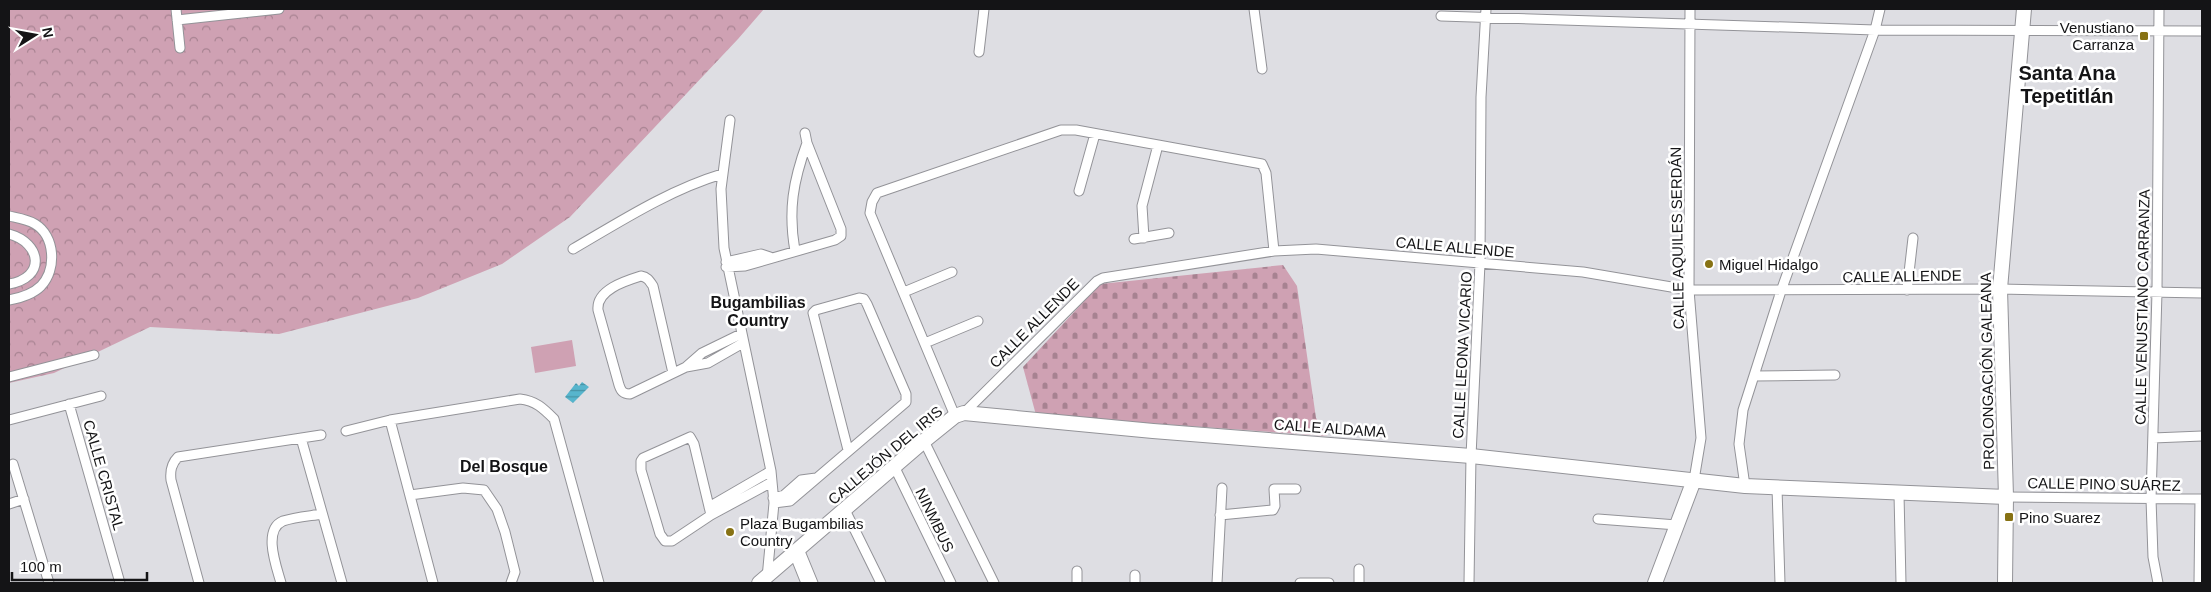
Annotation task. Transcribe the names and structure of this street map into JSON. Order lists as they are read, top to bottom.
{
  "streets": {
    "street": [
      "CALLE AQUILES SERDÁN",
      "CALLE ALLENDE",
      "CALLE VENUSTIANO CARRANZA",
      "CALLE LEONA VICARIO",
      "PROLONGACIÓN GALEANA",
      "CALLE ALDAMA",
      "CALLEJÓN DEL IRIS",
      "CALLE CRISTAL",
      "CALLE PINO SUÁREZ",
      "NINMBUS"
    ]
  },
  "crossings": [
    ["CALLE AQUILES SERDÁN", "CALLE ALLENDE"],
    ["CALLE AQUILES SERDÁN", "CALLE ALDAMA"],
    ["CALLE ALLENDE", "CALLE VENUSTIANO CARRANZA"],
    ["CALLE ALLENDE", "CALLE LEONA VICARIO"],
    ["CALLE ALLENDE", "PROLONGACIÓN GALEANA"],
    ["CALLE ALLENDE", "CALLE ALDAMA"],
    ["CALLE ALLENDE", "CALLEJÓN DEL IRIS"],
    ["CALLE VENUSTIANO CARRANZA", "CALLE PINO SUÁREZ"],
    ["CALLE LEONA VICARIO", "CALLE ALDAMA"],
    ["PROLONGACIÓN GALEANA", "CALLE PINO SUÁREZ"],
    ["CALLE ALDAMA", "CALLEJÓN DEL IRIS"],
    ["CALLEJÓN DEL IRIS", "NINMBUS"]
  ],
  "districts": ["Santa Ana Tepetitlán", "Bugambilias Country", "Del Bosque"],
  "places": {
    "transit": ["Venustiano Carranza", "Pino Suarez"],
    "other": ["Miguel Hidalgo", "Plaza Bugambilias Country"]
  },
  "scale_bar": "100 m",
  "north": "right"
}
